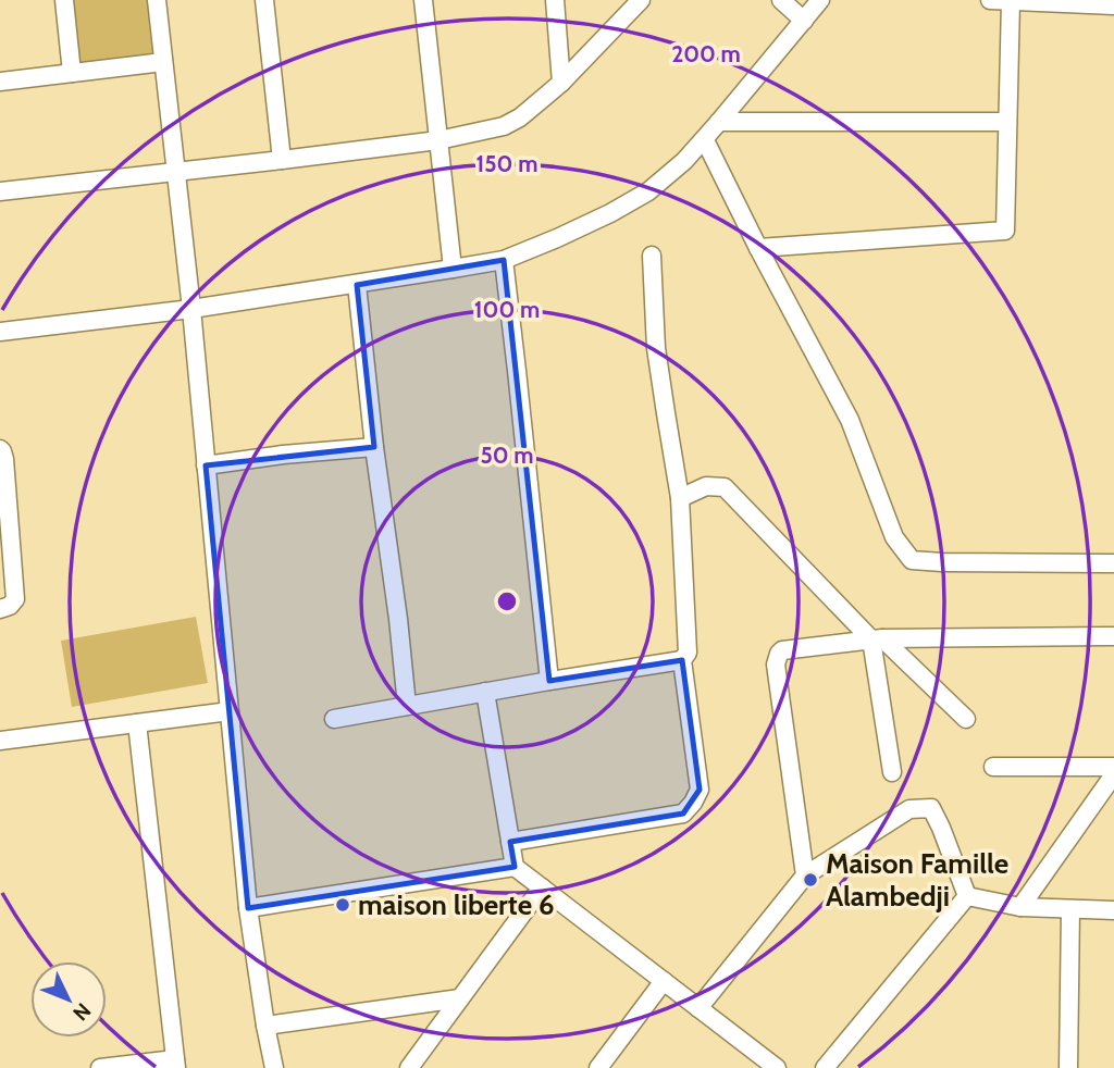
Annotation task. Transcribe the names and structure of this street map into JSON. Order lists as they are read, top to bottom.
{
  "places": ["Maison Famille Alambedji", "maison liberte 6"],
  "north": "bottom right",
  "rings": [
    "200 m",
    "150 m",
    "100 m",
    "50 m"
  ]
}
